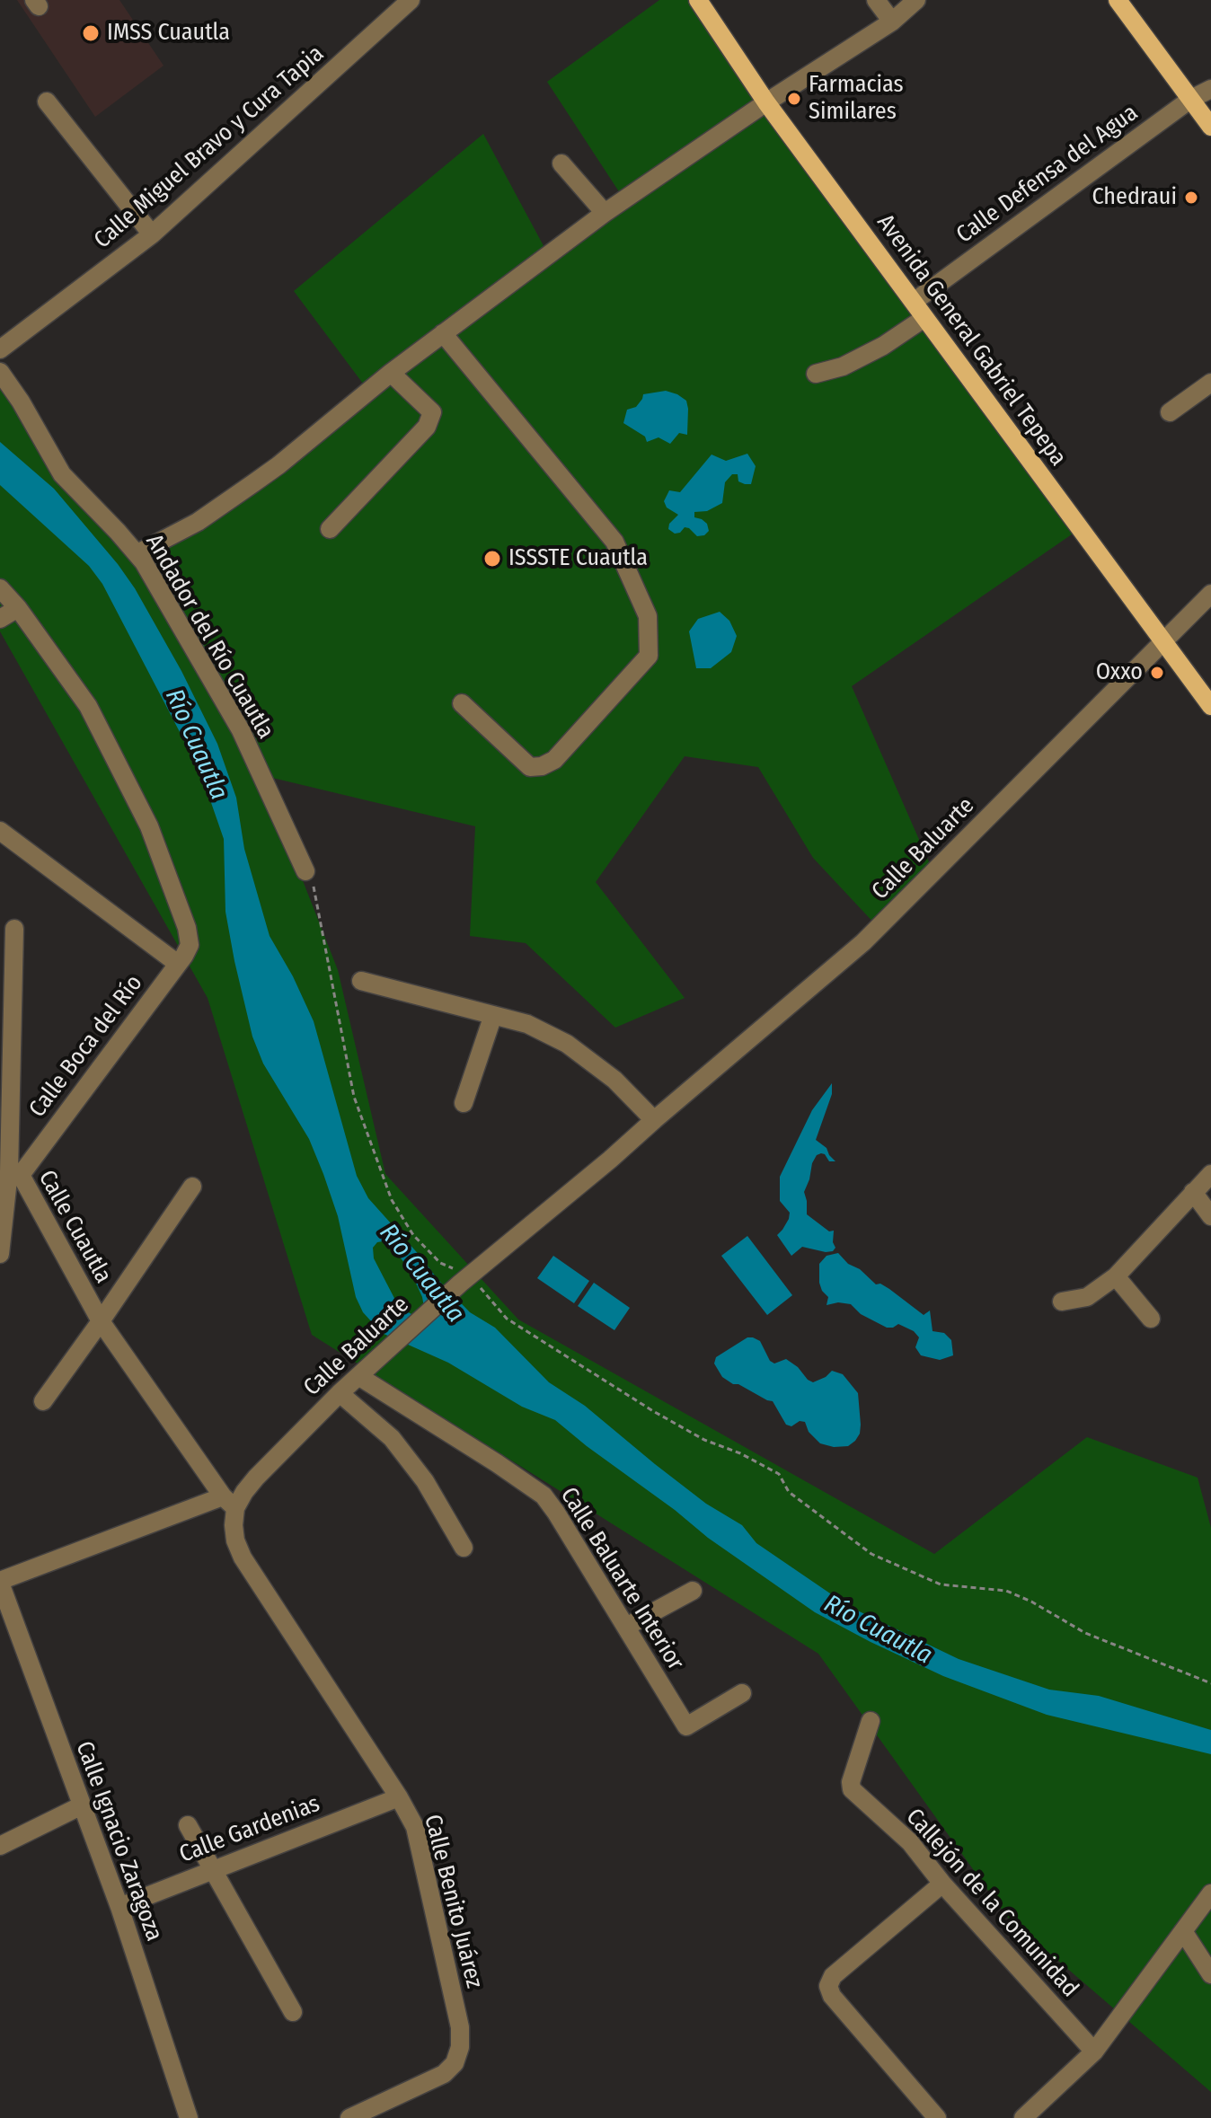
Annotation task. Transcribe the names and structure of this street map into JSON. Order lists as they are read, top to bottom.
{
  "streets": {
    "main road": ["Avenida General Gabriel Tepepa"],
    "street": [
      "Calle Miguel Bravo y Cura Tapia",
      "Calle Defensa del Agua",
      "Andador del Río Cuautla",
      "Calle Baluarte",
      "Calle Boca del Río",
      "Calle Cuautla",
      "Calle Baluarte Interior",
      "Calle Gardenias",
      "Calle Ignacio Zaragoza",
      "Calle Benito Juárez",
      "Callejón de la Comunidad"
    ]
  },
  "crossings": [
    ["Calle Defensa del Agua", "Avenida General Gabriel Tepepa"],
    ["Avenida General Gabriel Tepepa", "Calle Baluarte"],
    ["Calle Baluarte", "Calle Cuautla"],
    ["Calle Baluarte", "Calle Baluarte Interior"],
    ["Calle Baluarte", "Calle Benito Juárez"],
    ["Calle Boca del Río", "Calle Cuautla"],
    ["Calle Cuautla", "Calle Benito Juárez"],
    ["Calle Gardenias", "Calle Ignacio Zaragoza"],
    ["Calle Gardenias", "Calle Benito Juárez"]
  ],
  "water": ["Río Cuautla"],
  "places": [
    "IMSS Cuautla",
    "Farmacias Similares",
    "Chedraui",
    "ISSSTE Cuautla",
    "Oxxo"
  ]
}
